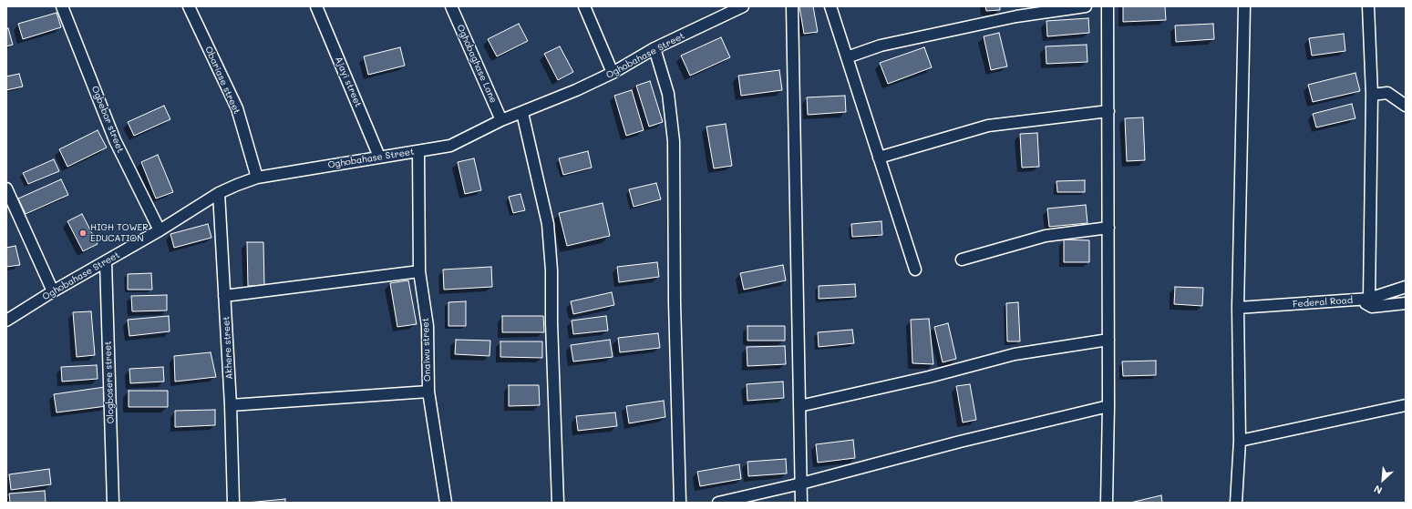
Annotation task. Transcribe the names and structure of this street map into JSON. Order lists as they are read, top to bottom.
{
  "streets": {
    "street": [
      "Oghobahase Street",
      "Oghobaghase Lane",
      "Obariase street",
      "Ajayi street",
      "Ogbebor street",
      "Federal Road",
      "Akhere street",
      "Onaiwu street",
      "Ologbosere street"
    ]
  },
  "crossings": [
    ["Oghobahase Street", "Oghobaghase Lane"],
    ["Oghobahase Street", "Obariase street"],
    ["Oghobahase Street", "Ajayi street"],
    ["Oghobahase Street", "Ogbebor street"],
    ["Oghobahase Street", "Akhere street"],
    ["Oghobahase Street", "Onaiwu street"],
    ["Oghobahase Street", "Ologbosere street"]
  ],
  "places": ["HIGH TOWER EDUCATION"],
  "north": "bottom left"
}
